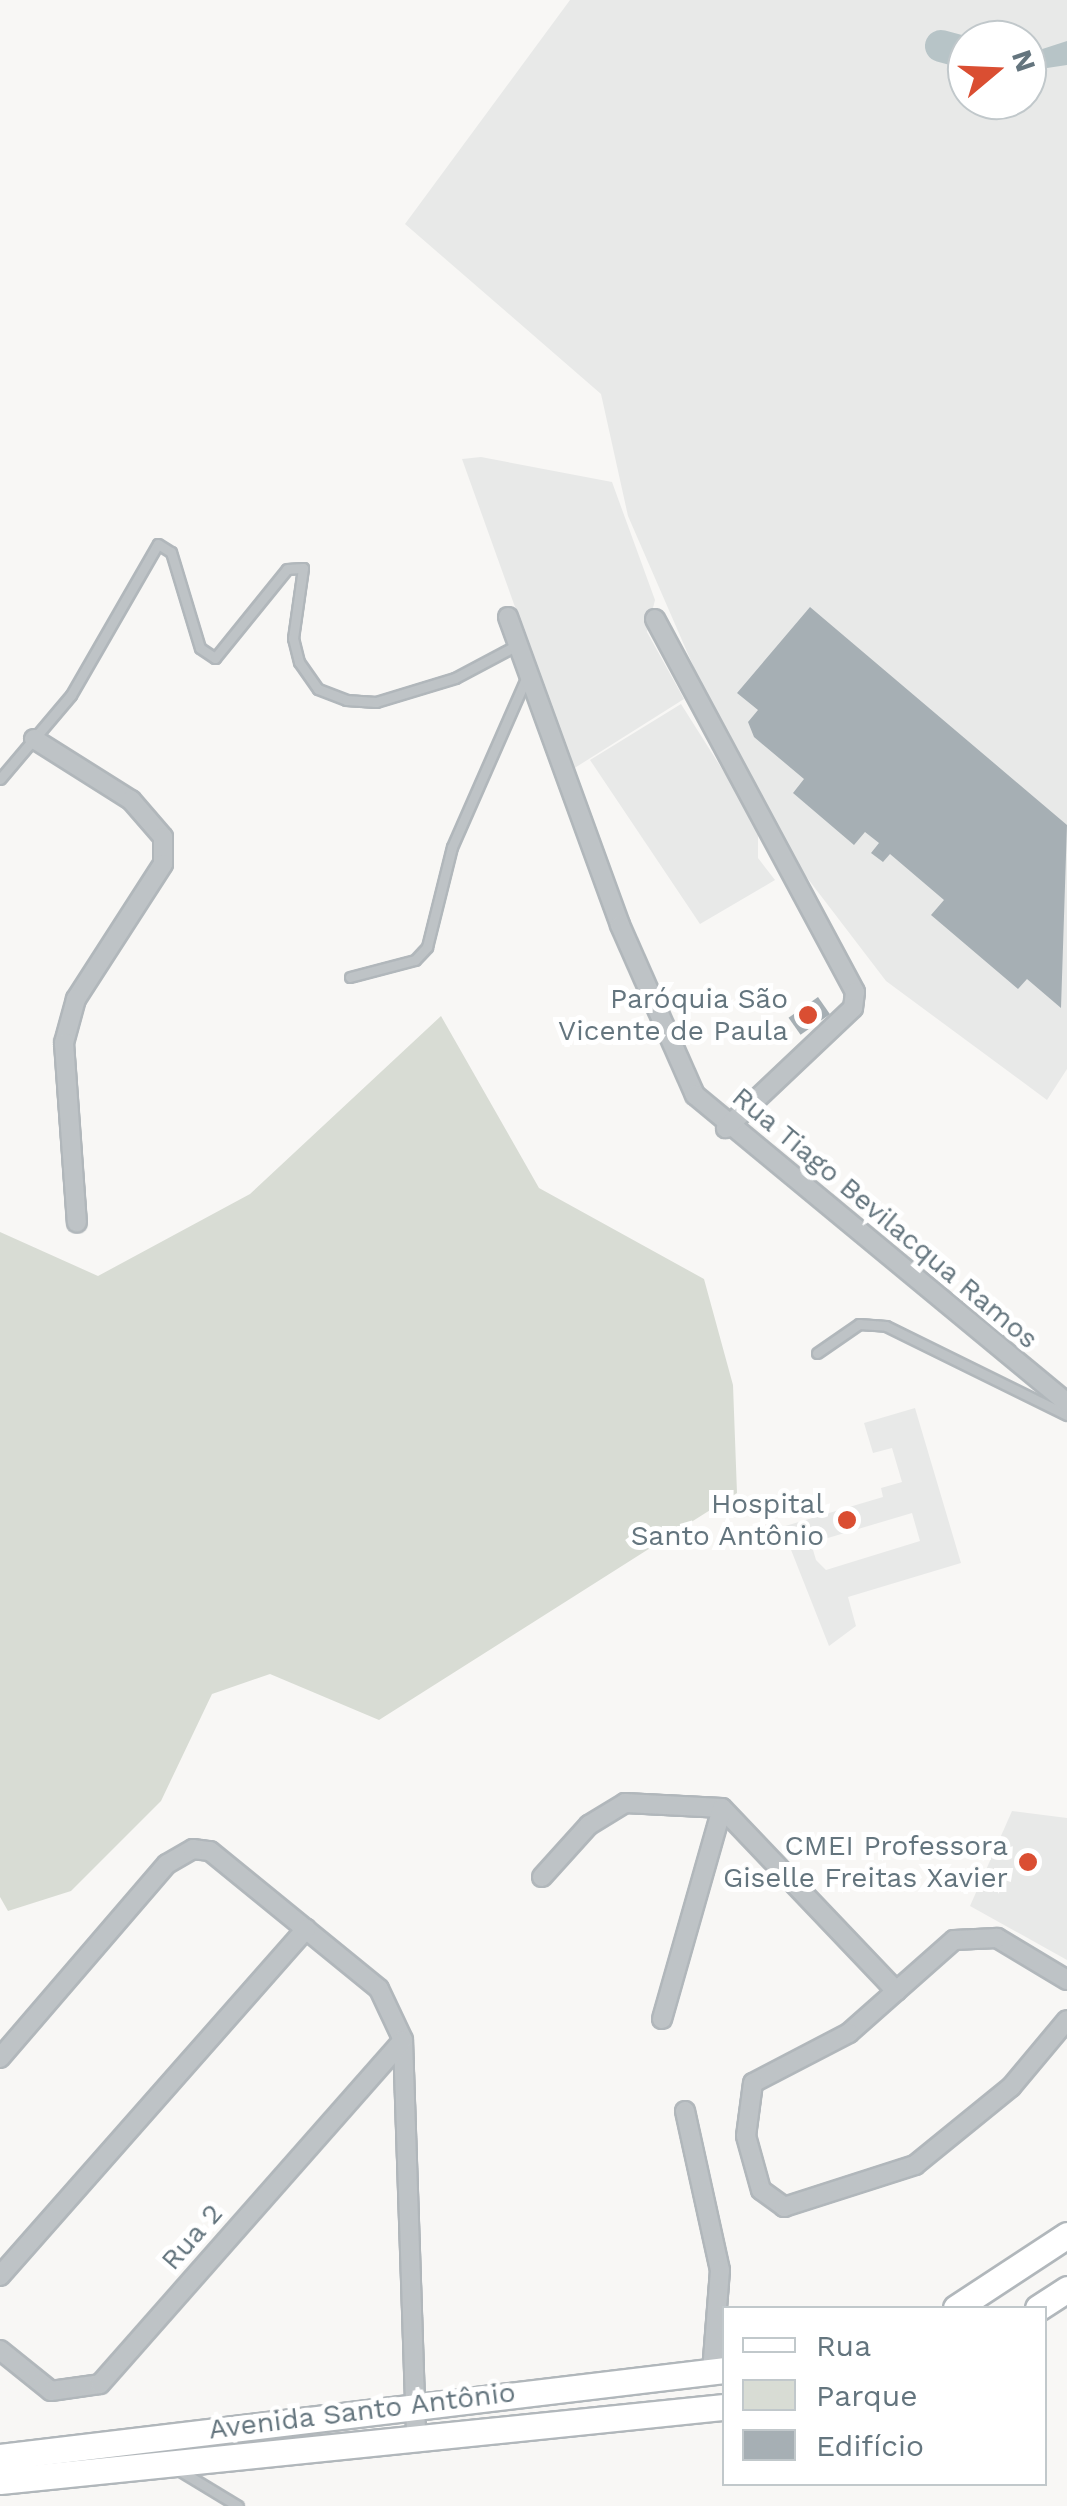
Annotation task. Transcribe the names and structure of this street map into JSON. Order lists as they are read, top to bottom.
{
  "streets": {
    "main road": ["Avenida Santo Antônio"],
    "street": ["Rua Tiago Bevilacqua Ramos", "Rua 2"]
  },
  "places": ["Paróquia São Vicente de Paula", "Hospital Santo Antônio", "CMEI Professora Giselle Freitas Xavier"],
  "legend": ["Rua", "Parque", "Edifício"],
  "north": "right"
}
